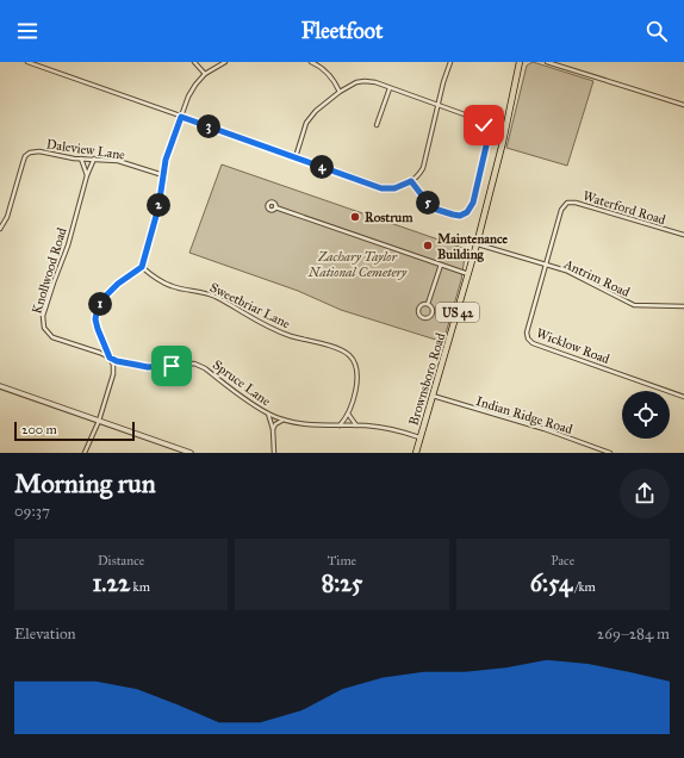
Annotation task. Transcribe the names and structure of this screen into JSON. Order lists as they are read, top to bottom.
{
  "streets": {
    "main road": ["US 42", "Brownsboro Road"],
    "street": [
      "Daleview Lane",
      "Waterford Road",
      "Knollwood Road",
      "Antrim Road",
      "Sweetbriar Lane",
      "Wicklow Road",
      "Spruce Lane",
      "Indian Ridge Road"
    ]
  },
  "crossings": [
    ["Daleview Lane", "Knollwood Road"],
    ["Waterford Road", "Antrim Road"],
    ["Waterford Road", "Wicklow Road"],
    ["Knollwood Road", "Spruce Lane"],
    ["Antrim Road", "Wicklow Road"],
    ["Antrim Road", "Brownsboro Road"],
    ["Sweetbriar Lane", "Spruce Lane"],
    ["Brownsboro Road", "Spruce Lane"],
    ["Brownsboro Road", "Indian Ridge Road"]
  ],
  "parks": ["Zachary Taylor National Cemetery"],
  "places": ["Rostrum", "Maintenance Building"],
  "scale_bar": "200 m",
  "page": {
    "header": "Fleetfoot",
    "pins": [
      "3",
      "4",
      "5",
      "2",
      "1"
    ],
    "scale": "200 m",
    "heading": ["Morning run", "09:37"],
    "stats": [
      ["Distance", "1.22 km"],
      ["Time", "8:25"],
      ["Pace", "6:54 /km"]
    ],
    "chart": ["Elevation", "269–284 m"]
  }
}
